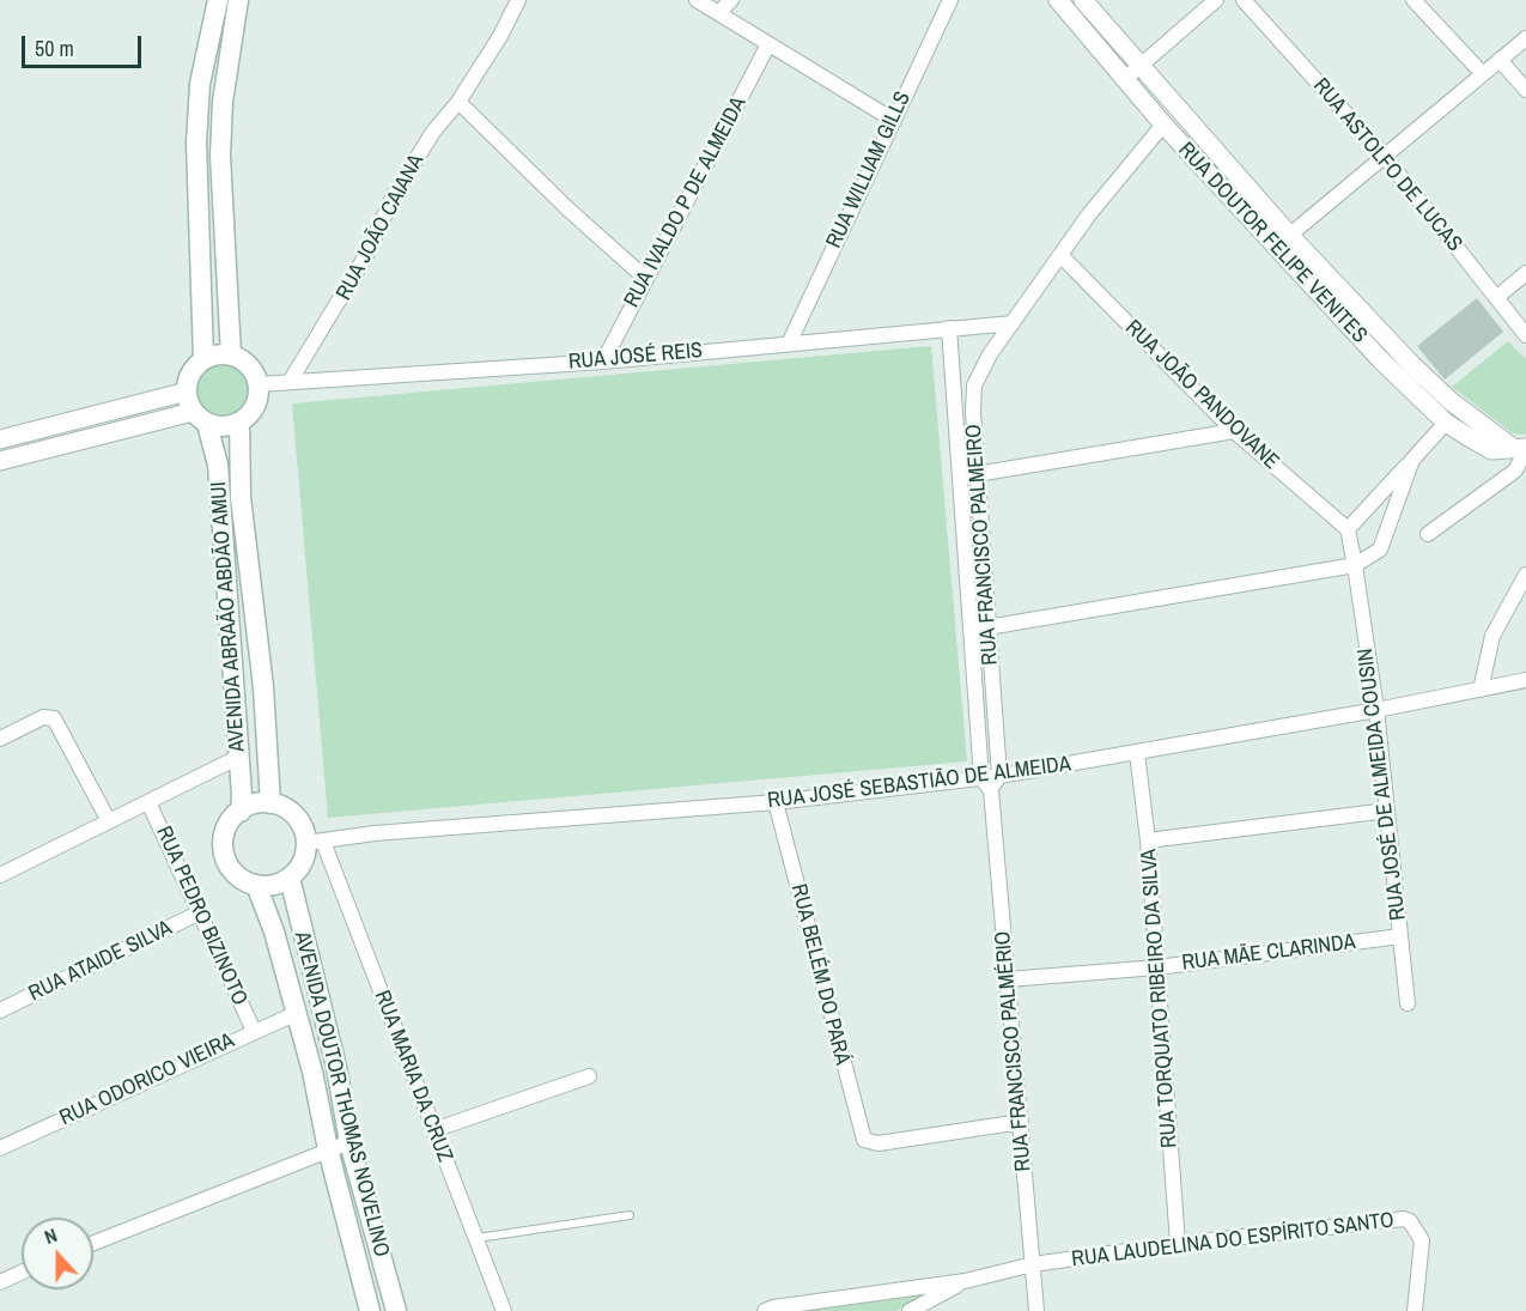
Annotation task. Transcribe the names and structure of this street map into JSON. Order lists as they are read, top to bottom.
{
  "streets": {
    "main road": ["AVENIDA ABRAÃO ABDÃO AMUI", "AVENIDA DOUTOR THOMAS NOVELINO"],
    "street": [
      "RUA ASTOLFO DE LUCAS",
      "RUA WILLIAM GILLS",
      "RUA IVALDO P DE ALMEIDA",
      "RUA JOÃO CAIANA",
      "RUA DOUTOR FELIPE VENITES",
      "RUA JOSÉ REIS",
      "RUA JOÃO PANDOVANE",
      "RUA FRANCISCO PALMEIRO",
      "RUA JOSÉ SEBASTIÃO DE ALMEIDA",
      "RUA JOSÉ DE ALMEIDA COUSIN",
      "RUA PEDRO BIZINOTO",
      "RUA MÃE CLARINDA",
      "RUA ATAIDE SILVA",
      "RUA BELÉM DO PARÁ",
      "RUA TORQUATO RIBEIRO DA SILVA",
      "RUA FRANCISCO PALMÉRIO",
      "RUA MARIA DA CRUZ",
      "RUA ODORICO VIEIRA",
      "RUA LAUDELINA DO ESPÍRITO SANTO"
    ]
  },
  "crossings": [
    ["RUA WILLIAM GILLS", "RUA JOSÉ REIS"],
    ["RUA IVALDO P DE ALMEIDA", "RUA JOSÉ REIS"],
    ["RUA JOÃO CAIANA", "RUA JOSÉ REIS"],
    ["RUA DOUTOR FELIPE VENITES", "RUA FRANCISCO PALMEIRO"],
    ["RUA JOSÉ REIS", "RUA FRANCISCO PALMEIRO"],
    ["RUA JOSÉ REIS", "AVENIDA ABRAÃO ABDÃO AMUI"],
    ["RUA JOÃO PANDOVANE", "RUA FRANCISCO PALMEIRO"],
    ["RUA JOÃO PANDOVANE", "RUA JOSÉ DE ALMEIDA COUSIN"],
    ["RUA FRANCISCO PALMEIRO", "RUA JOSÉ SEBASTIÃO DE ALMEIDA"],
    ["RUA FRANCISCO PALMEIRO", "RUA FRANCISCO PALMÉRIO"],
    ["AVENIDA ABRAÃO ABDÃO AMUI", "RUA JOSÉ SEBASTIÃO DE ALMEIDA"],
    ["AVENIDA ABRAÃO ABDÃO AMUI", "RUA MARIA DA CRUZ"],
    ["AVENIDA ABRAÃO ABDÃO AMUI", "AVENIDA DOUTOR THOMAS NOVELINO"],
    ["RUA JOSÉ SEBASTIÃO DE ALMEIDA", "RUA JOSÉ DE ALMEIDA COUSIN"],
    ["RUA JOSÉ SEBASTIÃO DE ALMEIDA", "RUA BELÉM DO PARÁ"],
    ["RUA JOSÉ SEBASTIÃO DE ALMEIDA", "RUA TORQUATO RIBEIRO DA SILVA"],
    ["RUA JOSÉ SEBASTIÃO DE ALMEIDA", "RUA FRANCISCO PALMÉRIO"],
    ["RUA JOSÉ SEBASTIÃO DE ALMEIDA", "RUA MARIA DA CRUZ"],
    ["RUA JOSÉ SEBASTIÃO DE ALMEIDA", "AVENIDA DOUTOR THOMAS NOVELINO"],
    ["RUA JOSÉ DE ALMEIDA COUSIN", "RUA MÃE CLARINDA"],
    ["RUA PEDRO BIZINOTO", "RUA ATAIDE SILVA"],
    ["RUA PEDRO BIZINOTO", "RUA ODORICO VIEIRA"],
    ["RUA MÃE CLARINDA", "RUA TORQUATO RIBEIRO DA SILVA"],
    ["RUA MÃE CLARINDA", "RUA FRANCISCO PALMÉRIO"],
    ["RUA BELÉM DO PARÁ", "RUA FRANCISCO PALMÉRIO"],
    ["RUA TORQUATO RIBEIRO DA SILVA", "RUA LAUDELINA DO ESPÍRITO SANTO"],
    ["RUA FRANCISCO PALMÉRIO", "RUA LAUDELINA DO ESPÍRITO SANTO"],
    ["RUA MARIA DA CRUZ", "AVENIDA DOUTOR THOMAS NOVELINO"],
    ["RUA ODORICO VIEIRA", "AVENIDA DOUTOR THOMAS NOVELINO"]
  ],
  "scale_bar": "50 m",
  "north": "top"
}
